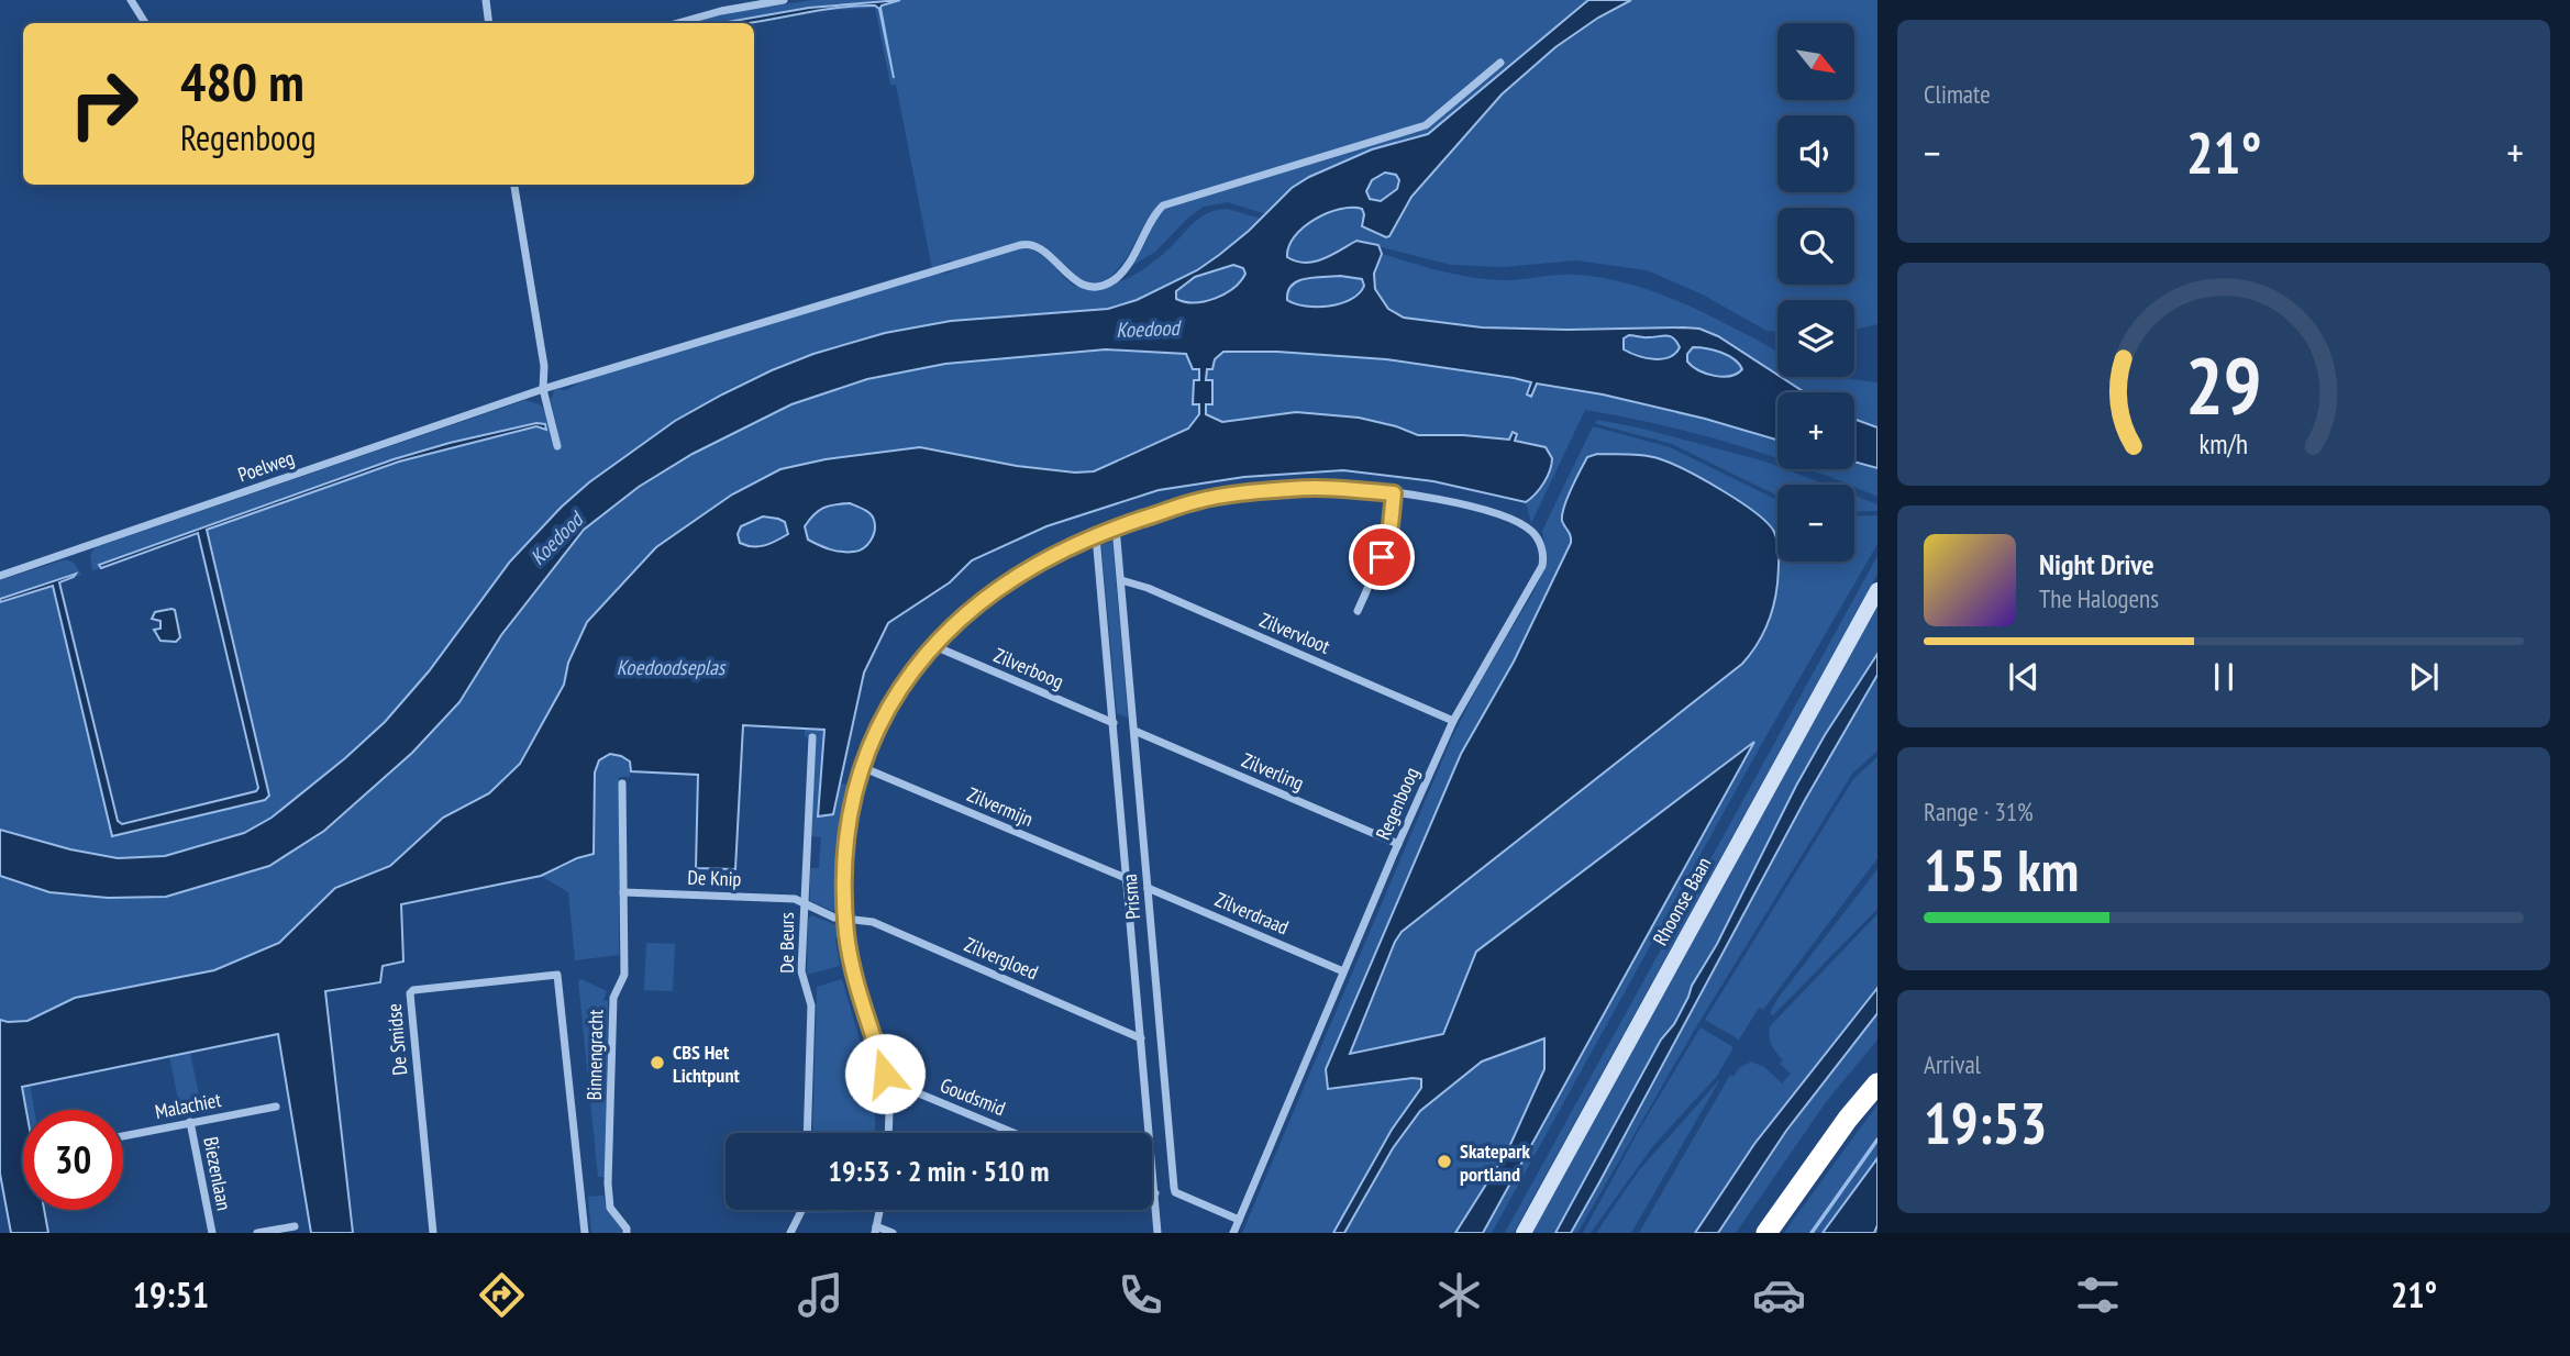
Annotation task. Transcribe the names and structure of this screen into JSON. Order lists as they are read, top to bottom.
{
  "streets": {
    "main road": ["Rhoonse Baan"],
    "street": [
      "Poelweg",
      "Zilvervloot",
      "Zilverboog",
      "Zilverling",
      "Regenboog",
      "Zilvermijn",
      "De Knip",
      "Prisma",
      "Zilverdraad",
      "De Beurs",
      "Zilvergloed",
      "De Smidse",
      "Binnengracht",
      "Goudsmid",
      "Malachiet",
      "Biezenlaan"
    ]
  },
  "crossings": [
    ["Zilvervloot", "Regenboog"],
    ["Zilvervloot", "Prisma"],
    ["Zilverboog", "Regenboog"],
    ["Zilverboog", "Prisma"],
    ["Zilverling", "Regenboog"],
    ["Zilverling", "Prisma"],
    ["Regenboog", "Zilvermijn"],
    ["Regenboog", "De Knip"],
    ["Regenboog", "Prisma"],
    ["Regenboog", "Zilverdraad"],
    ["Regenboog", "Zilvergloed"],
    ["Regenboog", "Goudsmid"],
    ["Zilvermijn", "Prisma"],
    ["De Knip", "De Beurs"],
    ["De Knip", "Zilvergloed"],
    ["De Knip", "Binnengracht"],
    ["Prisma", "Zilverdraad"],
    ["Prisma", "Zilvergloed"],
    ["De Smidse", "Binnengracht"],
    ["Malachiet", "Biezenlaan"]
  ],
  "water": ["Koedood", "Koedoodseplas"],
  "places": ["CBS Het Lichtpunt", "Skatepark portland"],
  "north": "bottom right",
  "page": {
    "tile": [
      "Climate",
      ["Range · 31%", "155 km"],
      ["Arrival", "19:53"]
    ],
    "map_buttons": ["+", "−"],
    "turn": ["480 m", "Regenboog"],
    "heat": ["−", "21°", "+"],
    "song": ["Night Drive", "The Halogens"],
    "limit": "30",
    "trip": "19:53 · 2 min · 510 m",
    "tabs": ["19:51", "21°"],
    "gauge": ["29", "km/h"]
  }
}
